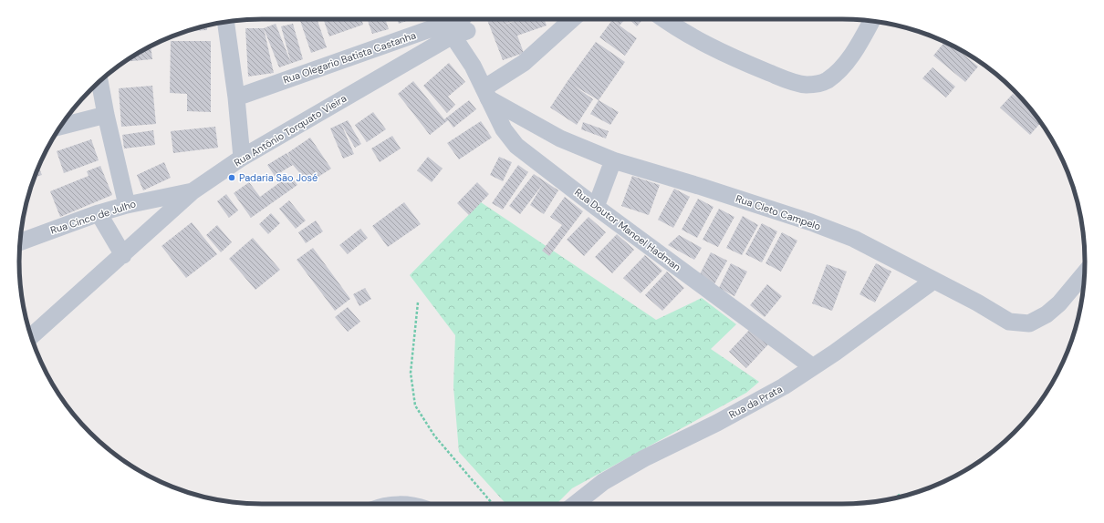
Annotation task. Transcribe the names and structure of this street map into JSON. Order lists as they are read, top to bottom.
{
  "streets": {
    "street": [
      "Rua Olegario Batista Castanha",
      "Rua Antônio Torquato Vieira",
      "Rua Cleto Campelo",
      "Rua Cinco de Julho",
      "Rua Doutor Manoel Hadman",
      "Rua da Prata"
    ]
  },
  "crossings": [
    ["Rua Olegario Batista Castanha", "Rua Antônio Torquato Vieira"],
    ["Rua Olegario Batista Castanha", "Rua Doutor Manoel Hadman"],
    ["Rua Antônio Torquato Vieira", "Rua Cinco de Julho"],
    ["Rua Antônio Torquato Vieira", "Rua Doutor Manoel Hadman"],
    ["Rua Cleto Campelo", "Rua Doutor Manoel Hadman"],
    ["Rua Cleto Campelo", "Rua da Prata"],
    ["Rua Doutor Manoel Hadman", "Rua da Prata"]
  ],
  "places": ["Padaria São José"]
}
